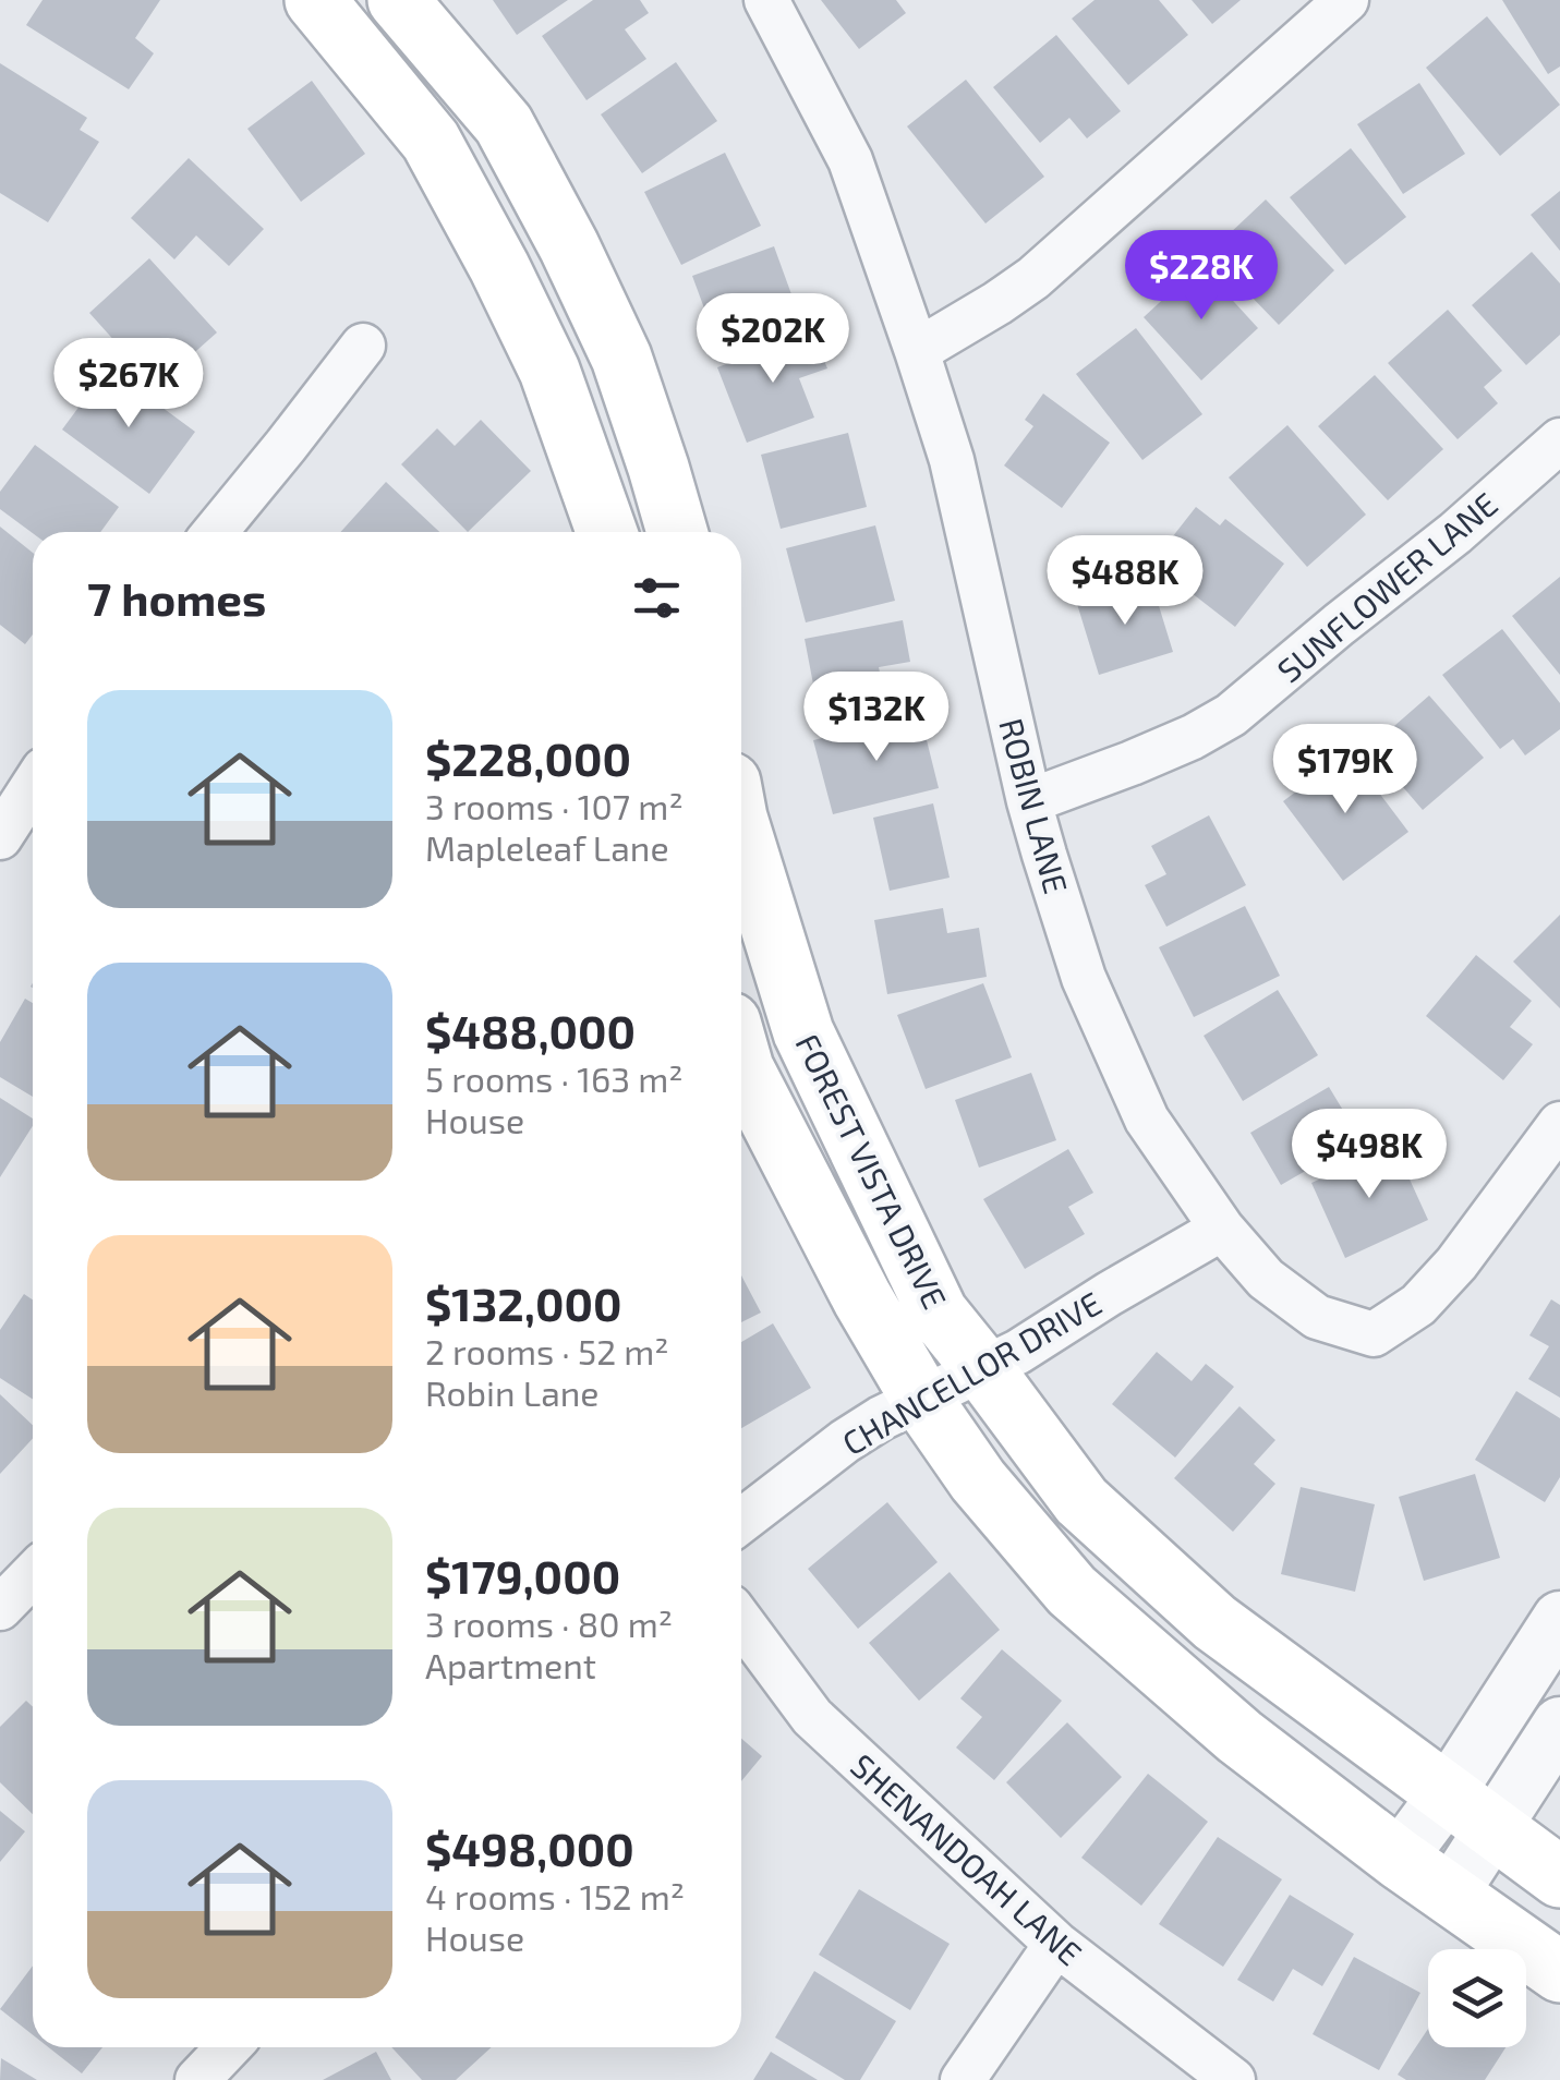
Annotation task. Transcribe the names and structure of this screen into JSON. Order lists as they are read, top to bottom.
{
  "streets": {
    "main road": ["FOREST VISTA DRIVE"],
    "street": [
      "SUNFLOWER LANE",
      "ROBIN LANE",
      "CHANCELLOR DRIVE",
      "SHENANDOAH LANE"
    ]
  },
  "crossings": [
    ["SUNFLOWER LANE", "ROBIN LANE"],
    ["ROBIN LANE", "CHANCELLOR DRIVE"],
    ["FOREST VISTA DRIVE", "CHANCELLOR DRIVE"]
  ],
  "page": {
    "price": [
      "$228K",
      "$202K",
      "$267K",
      "$488K",
      "$132K",
      "$179K",
      "$498K"
    ],
    "heading": "7 homes",
    "list": [
      {
        "name": "$228,000",
        "note": "3 rooms · 107 m² · Mapleleaf Lane"
      },
      {
        "name": "$488,000",
        "note": "5 rooms · 163 m² · House"
      },
      {
        "name": "$132,000",
        "note": "2 rooms · 52 m² · Robin Lane"
      },
      {
        "name": "$179,000",
        "note": "3 rooms · 80 m² · Apartment"
      },
      {
        "name": "$498,000",
        "note": "4 rooms · 152 m² · House"
      }
    ]
  }
}
